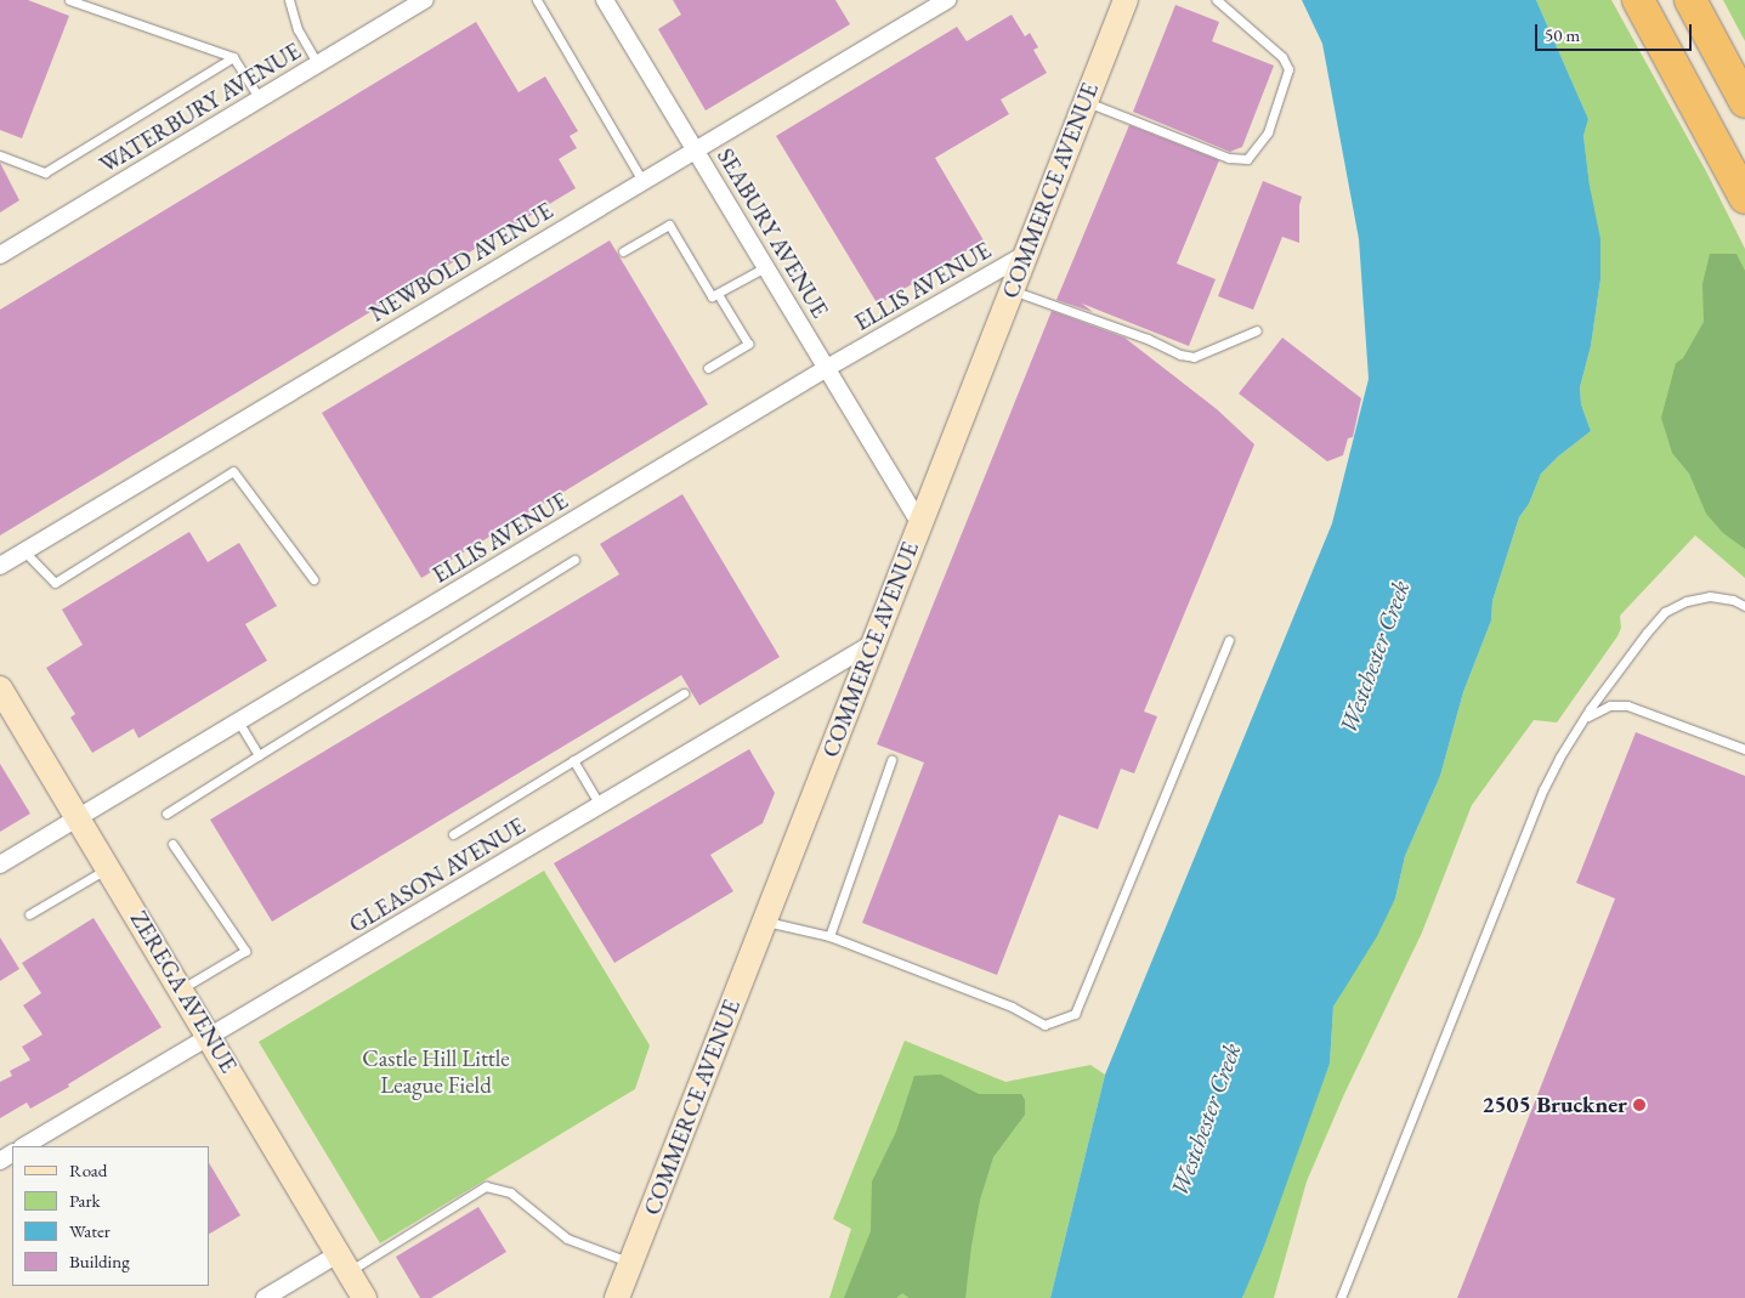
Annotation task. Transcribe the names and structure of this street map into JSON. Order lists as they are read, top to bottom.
{
  "streets": {
    "main road": ["COMMERCE AVENUE", "ZEREGA AVENUE"],
    "street": [
      "WATERBURY AVENUE",
      "SEABURY AVENUE",
      "NEWBOLD AVENUE",
      "ELLIS AVENUE",
      "GLEASON AVENUE"
    ]
  },
  "crossings": [
    ["COMMERCE AVENUE", "SEABURY AVENUE"],
    ["COMMERCE AVENUE", "ELLIS AVENUE"],
    ["COMMERCE AVENUE", "GLEASON AVENUE"],
    ["SEABURY AVENUE", "NEWBOLD AVENUE"],
    ["SEABURY AVENUE", "ELLIS AVENUE"],
    ["ELLIS AVENUE", "ZEREGA AVENUE"],
    ["GLEASON AVENUE", "ZEREGA AVENUE"]
  ],
  "water": ["Westchester Creek"],
  "parks": ["Castle Hill Little League Field"],
  "places": ["2505 Bruckner"],
  "legend": [
    "Road",
    "Park",
    "Water",
    "Building"
  ],
  "scale_bar": "50 m"
}
